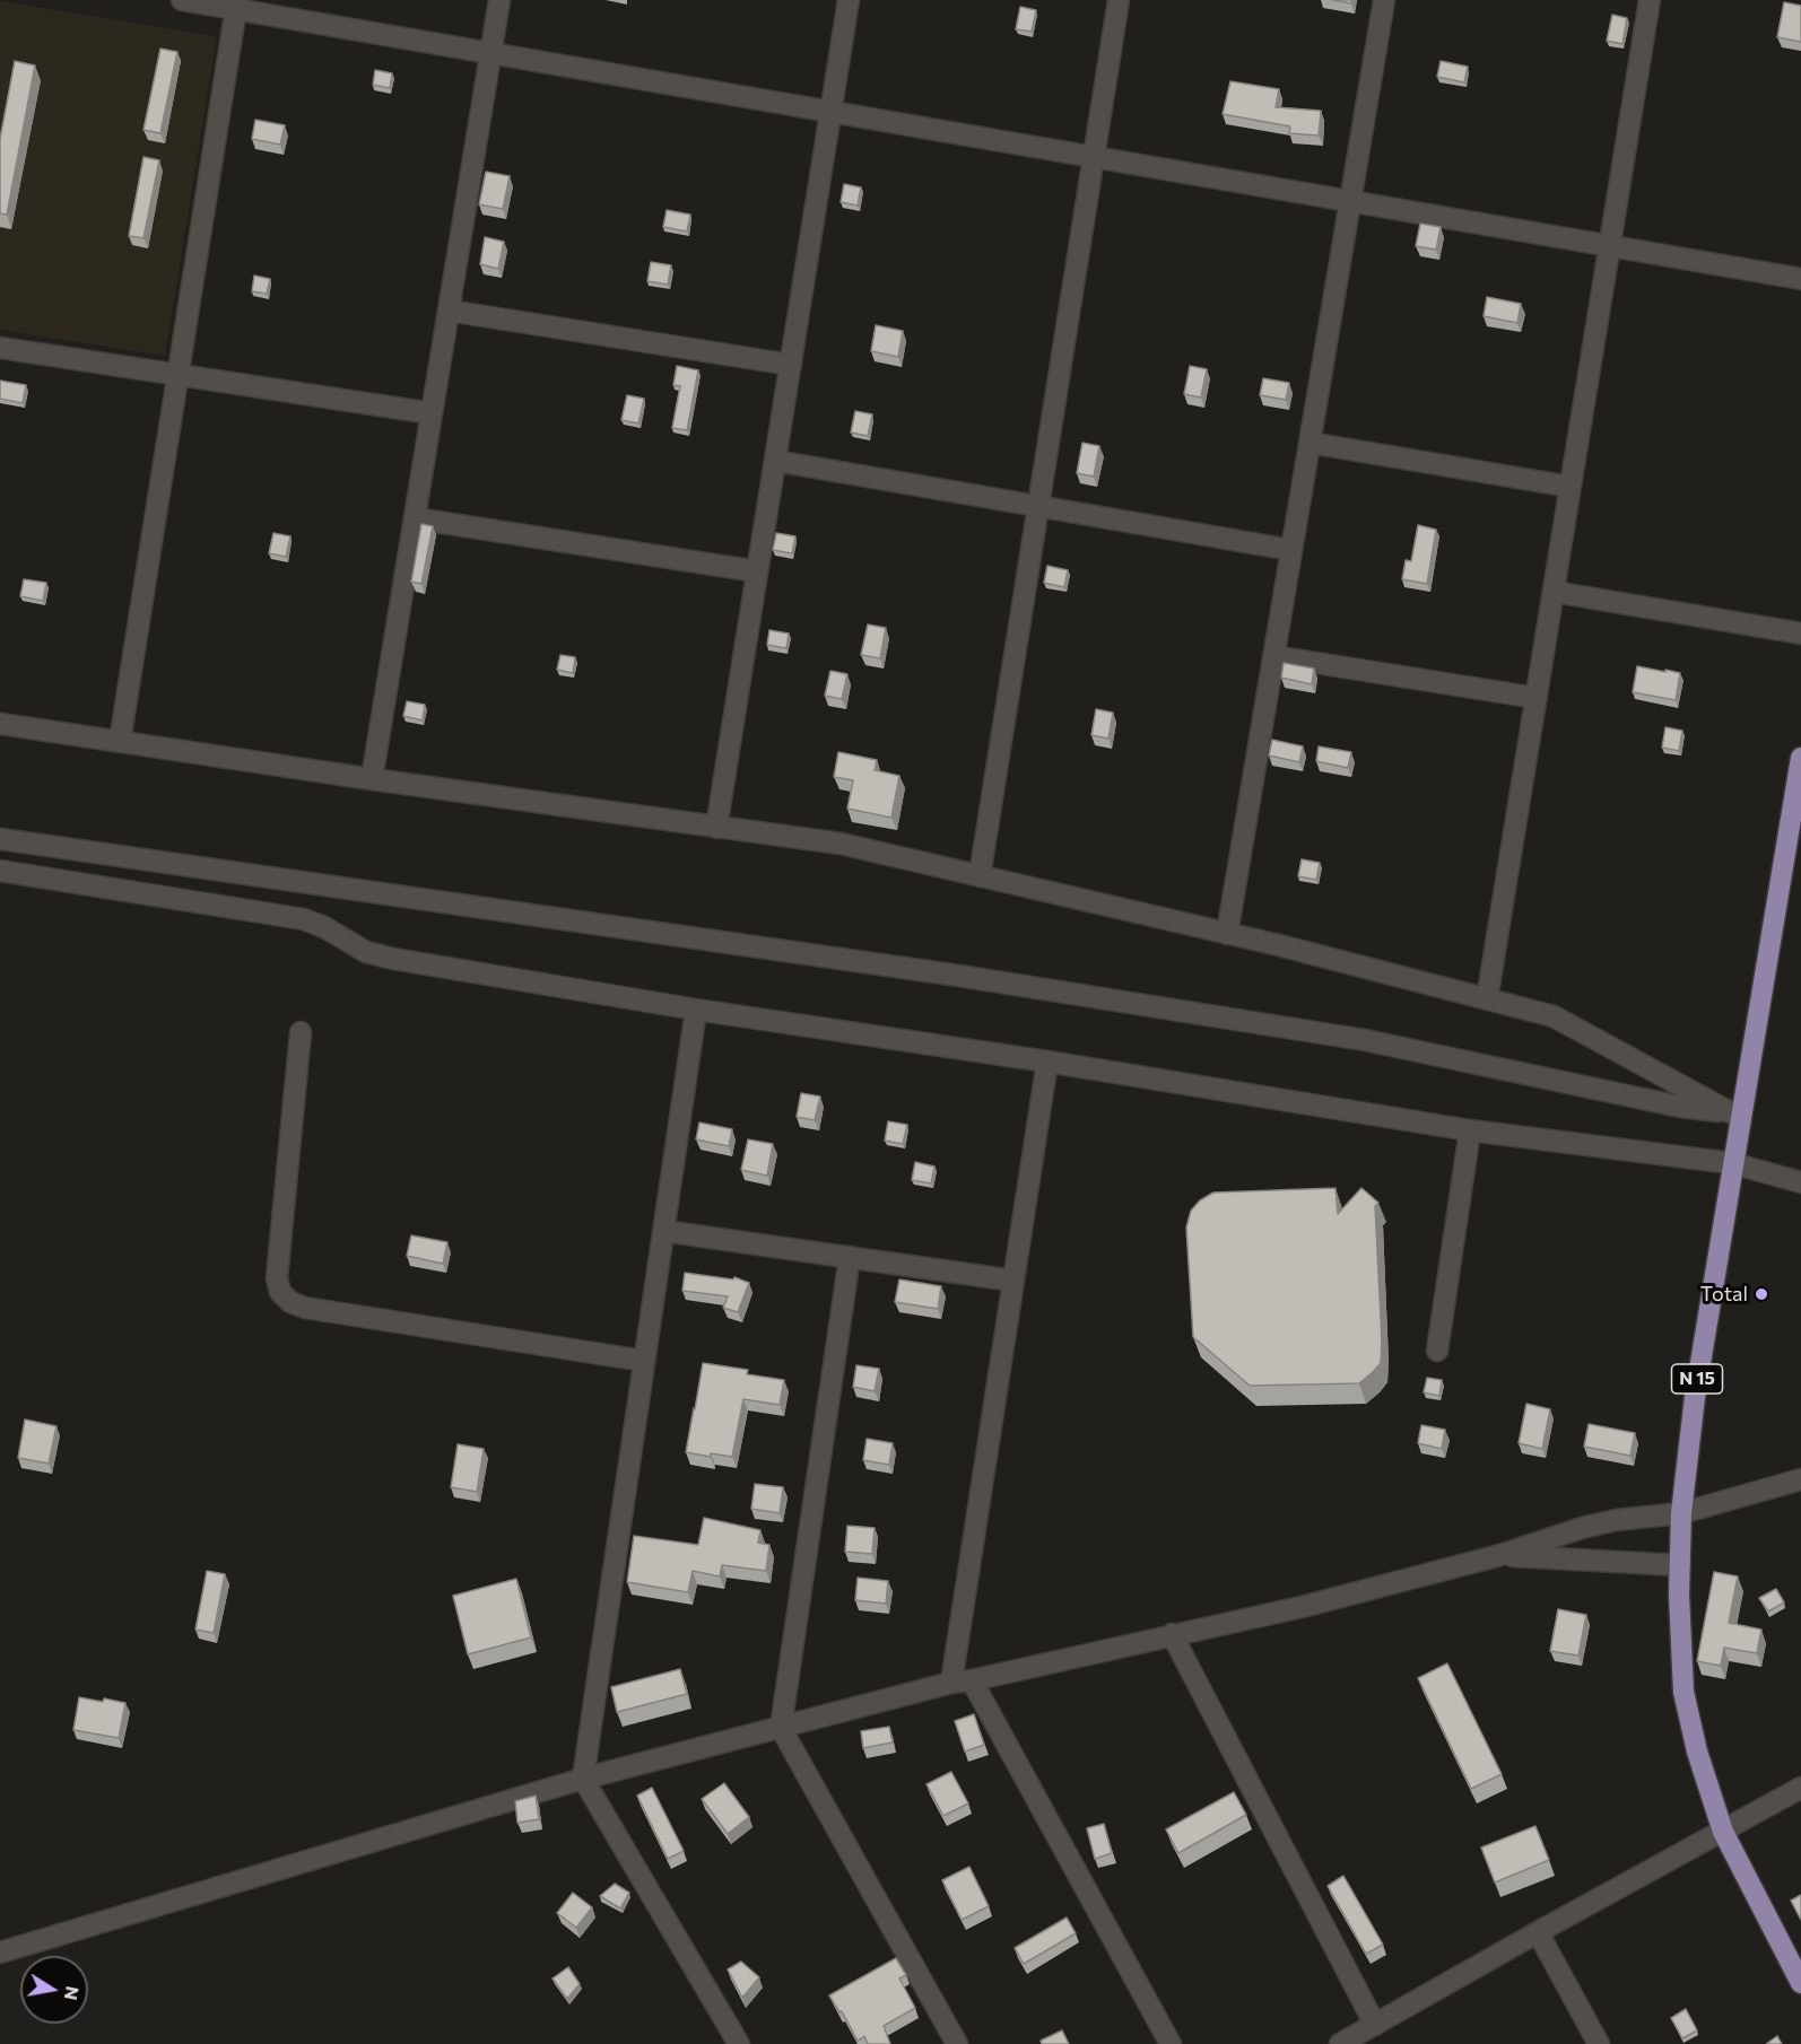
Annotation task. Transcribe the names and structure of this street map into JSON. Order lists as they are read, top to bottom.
{
  "streets": {
    "main road": ["N 15"]
  },
  "places": ["Total"],
  "north": "right"
}
